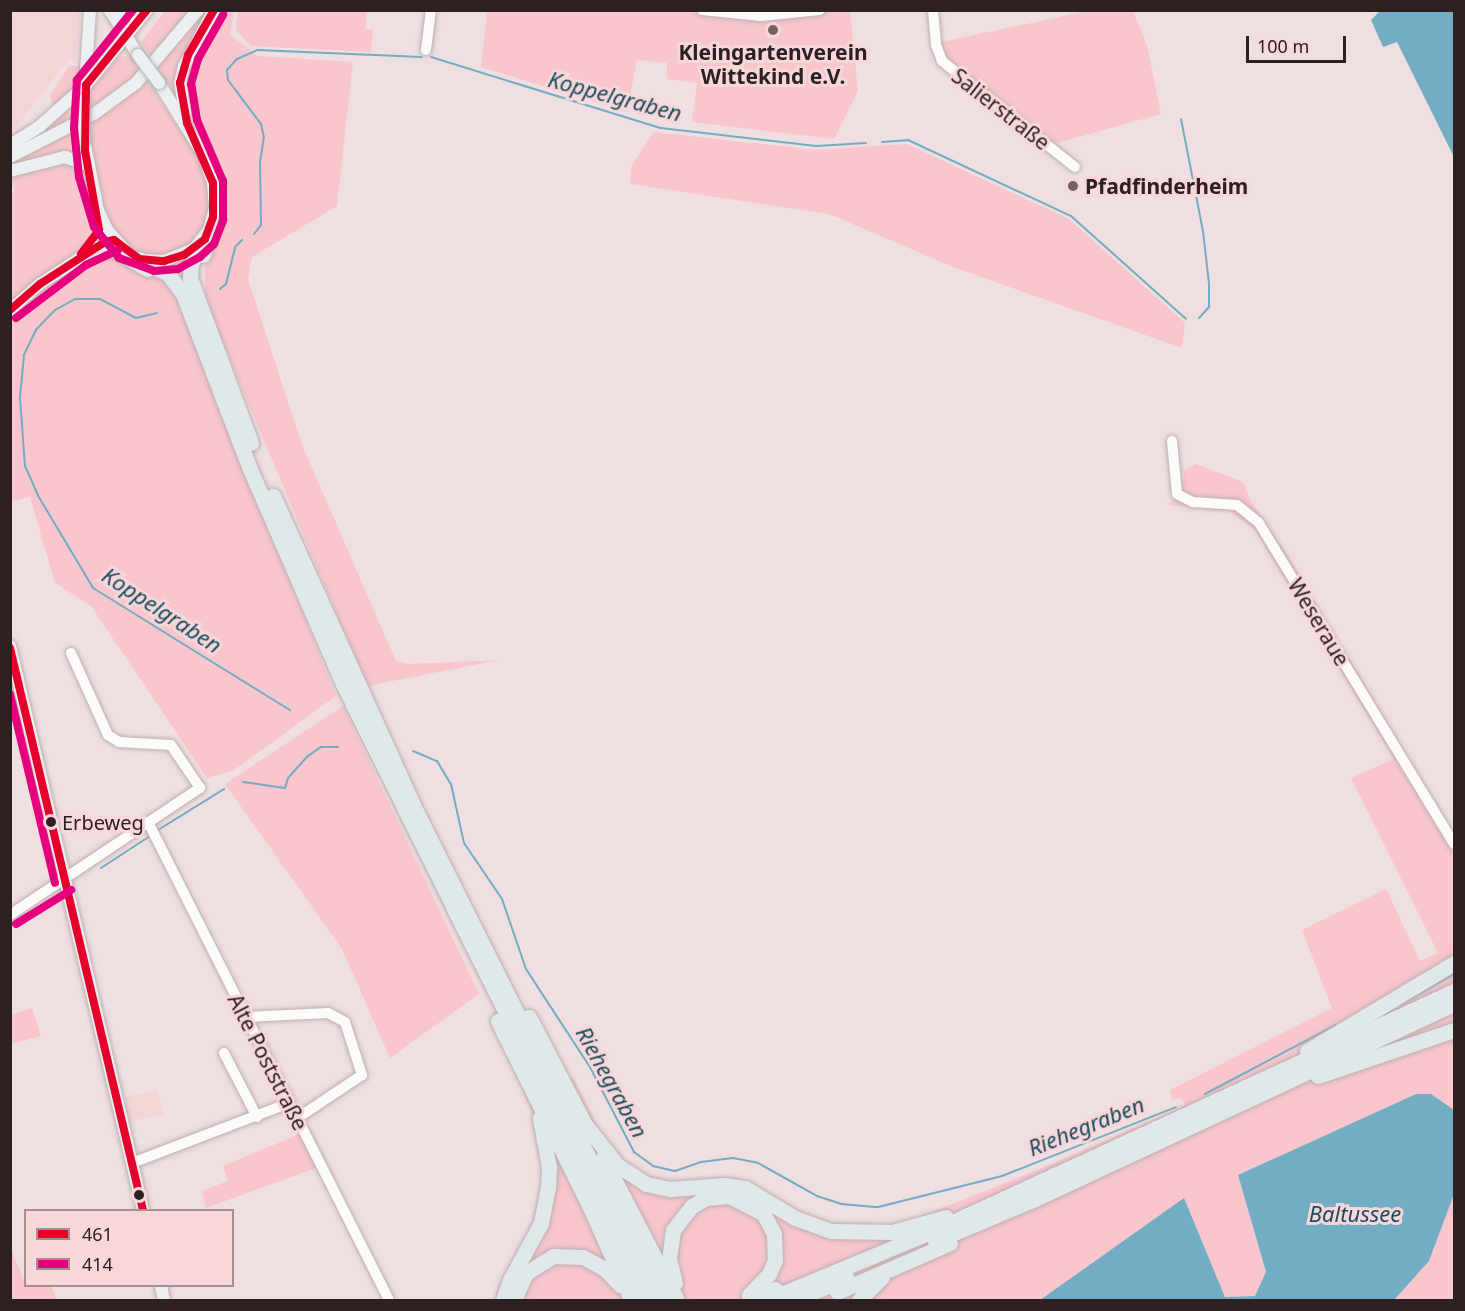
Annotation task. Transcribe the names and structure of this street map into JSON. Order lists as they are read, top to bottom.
{
  "streets": {
    "street": ["Salierstraße", "Weseraue", "Alte Poststraße"]
  },
  "water": ["Koppelgraben", "Riehegraben", "Baltussee"],
  "places": ["Kleingartenverein Wittekind e.V.", "Pfadfinderheim", "Erbeweg"],
  "lines": ["transit line 461", "transit line 414"],
  "legend": ["461", "414"],
  "scale_bar": "100 m"
}
